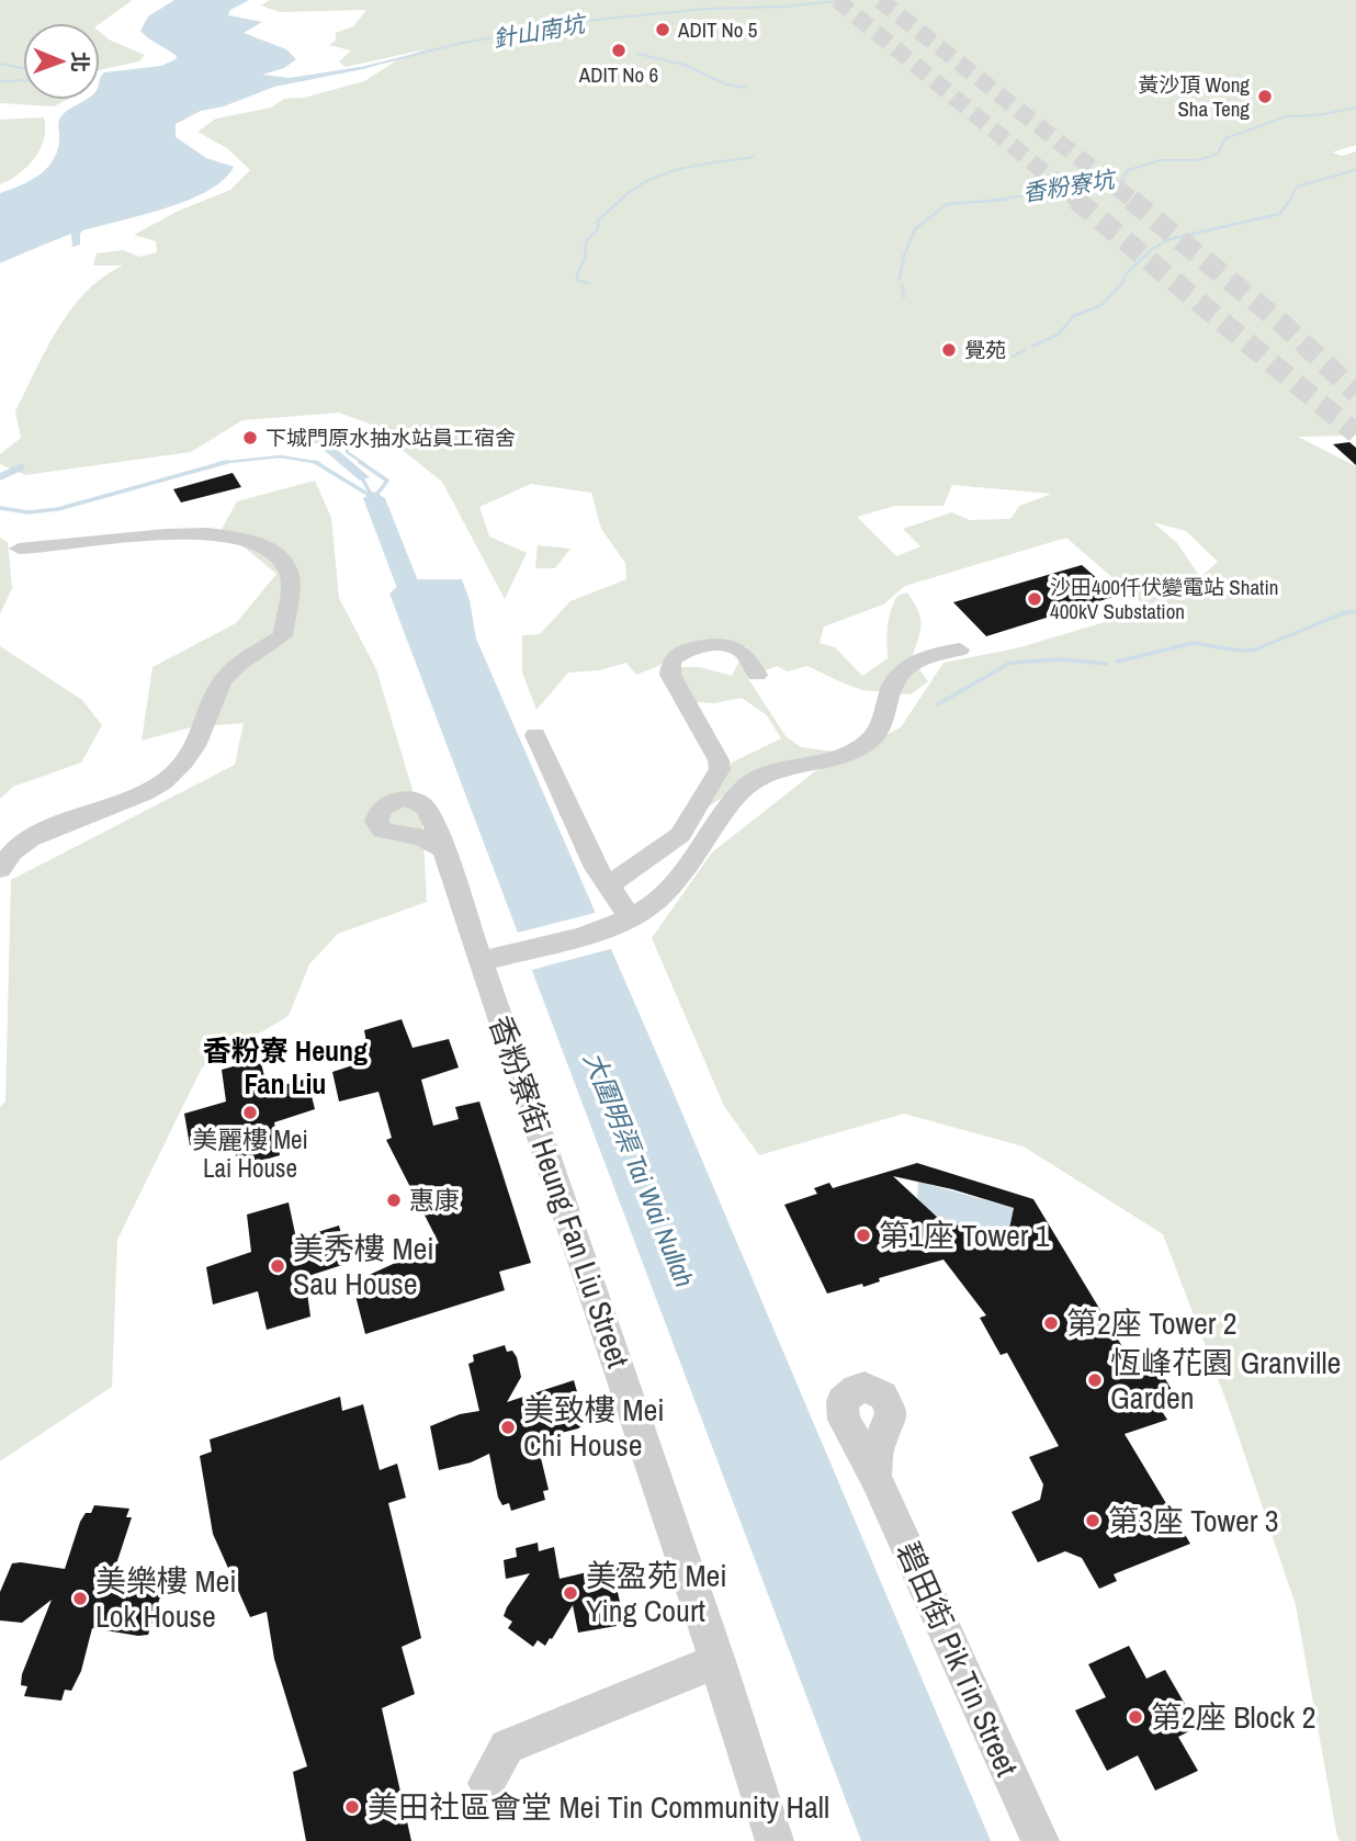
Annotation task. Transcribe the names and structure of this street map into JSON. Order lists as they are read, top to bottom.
{
  "streets": {
    "street": ["香粉寮街 Heung Fan Liu Street", "碧田街 Pik Tin Street"]
  },
  "districts": ["香粉寮 Heung Fan Liu"],
  "water": ["針山南坑", "香粉寮坑", "大圍明渠 Tai Wai Nullah"],
  "places": [
    "ADIT No 5",
    "ADIT No 6",
    "黃沙頂 Wong Sha Teng",
    "覺苑",
    "下城門原水抽水站員工宿舍",
    "沙田400仟伏變電站 Shatin 400kV Substation",
    "美麗樓 Mei Lai House",
    "惠康",
    "第1座 Tower 1",
    "美秀樓 Mei Sau House",
    "第2座 Tower 2",
    "恆峰花園 Granville Garden",
    "美致樓 Mei Chi House",
    "第3座 Tower 3",
    "美盈苑 Mei Ying Court",
    "美樂樓 Mei Lok House",
    "第2座 Block 2",
    "美田社區會堂 Mei Tin Community Hall"
  ],
  "north": "right"
}
